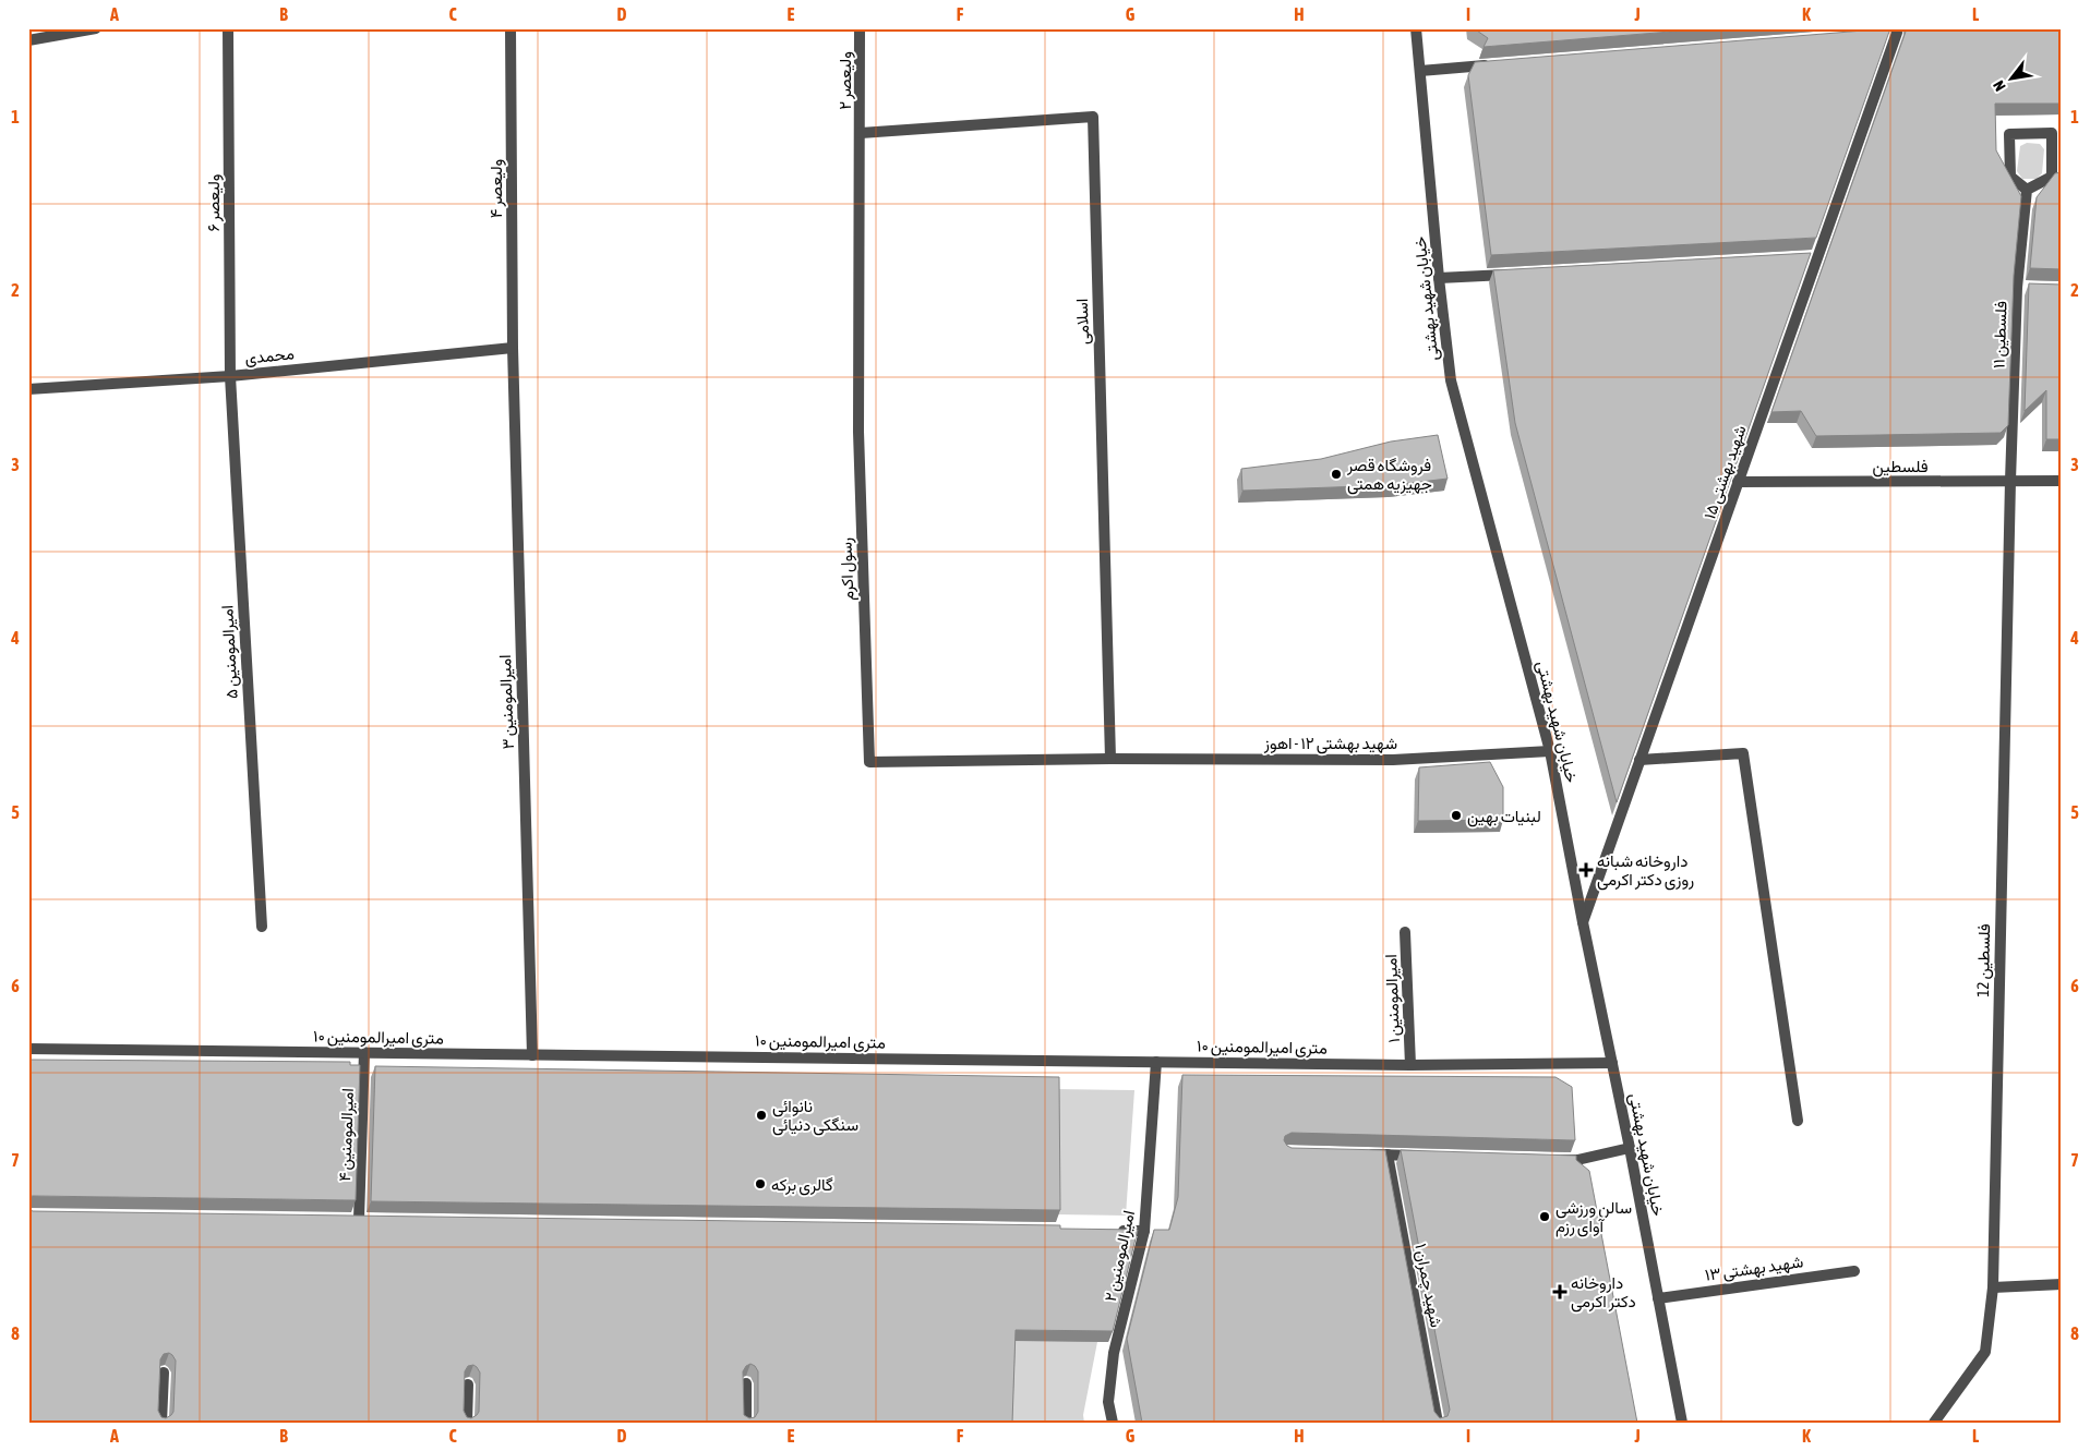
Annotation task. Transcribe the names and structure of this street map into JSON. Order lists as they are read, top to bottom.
{
  "streets": {
    "street": [
      "ولیعصر ۲",
      "ولیعصر ۴",
      "ولیعصر ۶",
      "خیابان شهید بهشتی",
      "اسلامی",
      "فلسطین ۱۱",
      "محمدی",
      "فلسطین",
      "شهید بهشتی ۱۵",
      "رسول اکرم",
      "امیرالمومنین ۵",
      "امیرالمومنین ۳",
      "شهید بهشتی ۱۲ - اهوز",
      "فلسطین 12",
      "امیرالمومنین ۱",
      "۱۰ متری امیرالمومنین",
      "امیرالمومنین ۴",
      "امیرالمومنین ۲",
      "شهید بهشتی ۱۳",
      "شهید چمران ۱"
    ]
  },
  "crossings": [
    ["ولیعصر ۲", "اسلامی"],
    ["ولیعصر ۲", "رسول اکرم"],
    ["ولیعصر ۴", "محمدی"],
    ["ولیعصر ۴", "امیرالمومنین ۳"],
    ["ولیعصر ۶", "محمدی"],
    ["ولیعصر ۶", "امیرالمومنین ۵"],
    ["خیابان شهید بهشتی", "شهید بهشتی ۱۵"],
    ["خیابان شهید بهشتی", "شهید بهشتی ۱۲ - اهوز"],
    ["خیابان شهید بهشتی", "۱۰ متری امیرالمومنین"],
    ["خیابان شهید بهشتی", "شهید بهشتی ۱۳"],
    ["اسلامی", "رسول اکرم"],
    ["اسلامی", "شهید بهشتی ۱۲ - اهوز"],
    ["فلسطین ۱۱", "فلسطین"],
    ["فلسطین ۱۱", "فلسطین 12"],
    ["محمدی", "امیرالمومنین ۵"],
    ["محمدی", "امیرالمومنین ۳"],
    ["فلسطین", "شهید بهشتی ۱۵"],
    ["فلسطین", "فلسطین 12"],
    ["رسول اکرم", "شهید بهشتی ۱۲ - اهوز"],
    ["امیرالمومنین ۳", "۱۰ متری امیرالمومنین"],
    ["امیرالمومنین ۱", "۱۰ متری امیرالمومنین"],
    ["۱۰ متری امیرالمومنین", "امیرالمومنین ۴"],
    ["۱۰ متری امیرالمومنین", "امیرالمومنین ۲"]
  ],
  "places": {
    "other": [
      "فروشگاه قصر جهیزیه همتی",
      "لبنیات بهین",
      "نانوائی سنگکی دنیائی",
      "گالری برکه",
      "سالن ورزشی آوای رزم"
    ],
    "health": ["داروخانه شبانه روزی دکتر اکرمی", "داروخانه دکتر اکرمی"]
  },
  "north": "bottom left",
  "grid": {
    "columns": [
      "A",
      "B",
      "C",
      "D",
      "E",
      "F",
      "G",
      "H",
      "I",
      "J",
      "K",
      "L"
    ],
    "rows": [
      "1",
      "2",
      "3",
      "4",
      "5",
      "6",
      "7",
      "8"
    ]
  }
}
